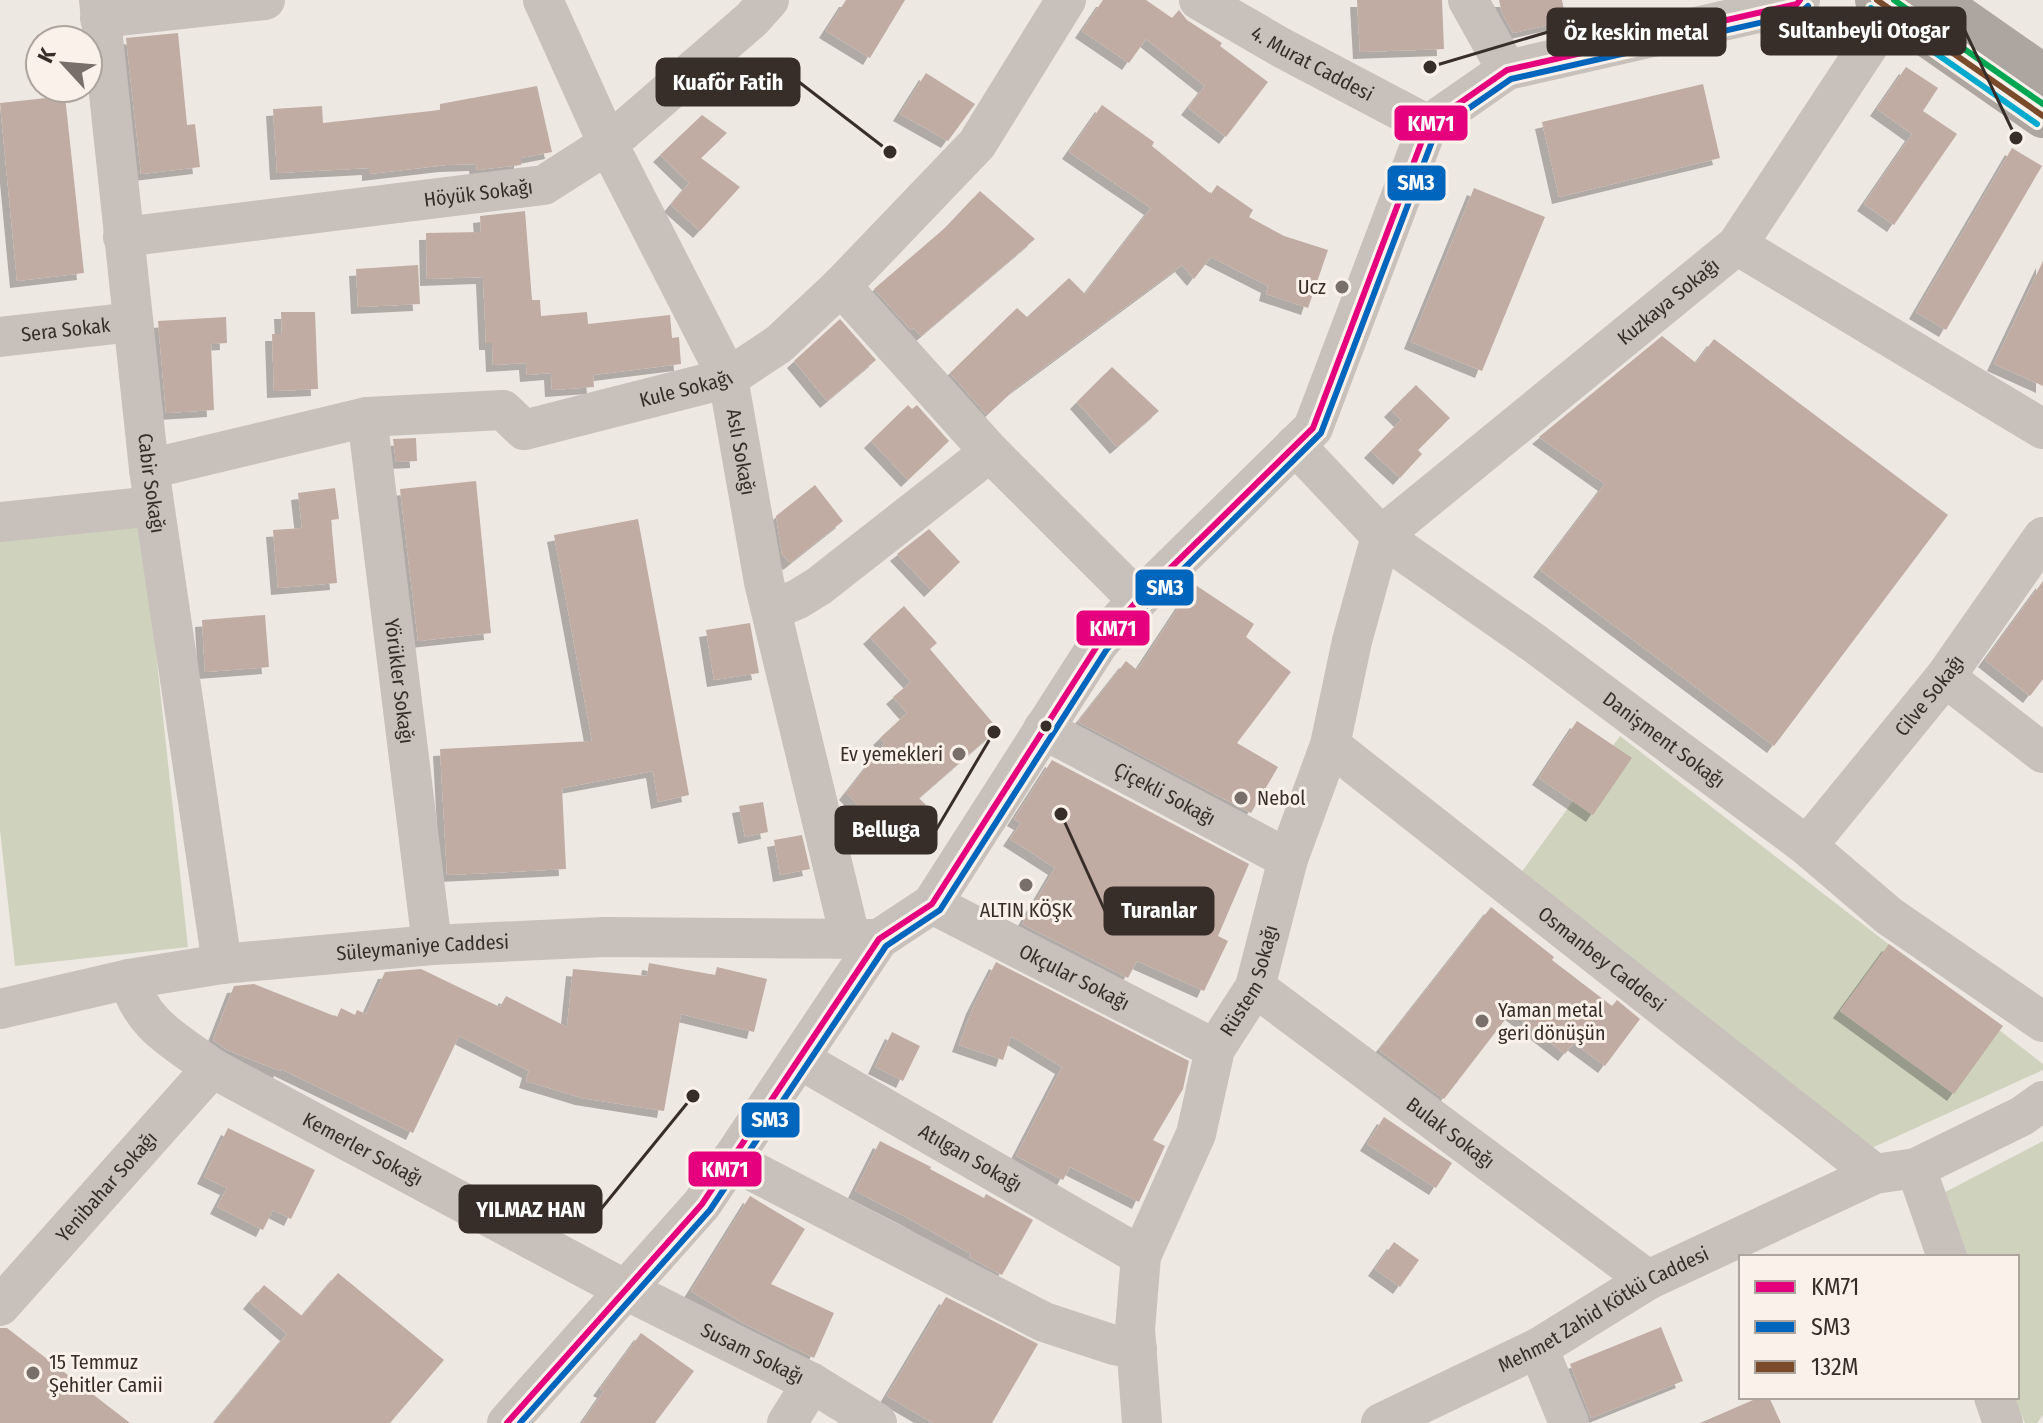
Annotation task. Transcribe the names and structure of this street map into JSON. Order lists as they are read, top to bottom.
{
  "streets": {
    "street": [
      "4. Murat Caddesi",
      "Höyük Sokağı",
      "Kuzkaya Sokağı",
      "Sera Sokak",
      "Kule Sokağı",
      "Aslı Sokağı",
      "Cabir Sokağı",
      "Yörükler Sokağı",
      "Cilve Sokağı",
      "Danişment Sokağı",
      "Çiçekli Sokağı",
      "Süleymaniye Caddesi",
      "Osmanbey Caddesi",
      "Okçular Sokağı",
      "Rüstem Sokağı",
      "Bulak Sokağı",
      "Kemerler Sokağı",
      "Atılgan Sokağı",
      "Yenibahar Sokağı",
      "Mehmet Zahid Kötkü Caddesi",
      "Susam Sokağı"
    ]
  },
  "crossings": [
    ["Höyük Sokağı", "Aslı Sokağı"],
    ["Höyük Sokağı", "Cabir Sokağı"],
    ["Kuzkaya Sokağı", "Danişment Sokağı"],
    ["Kuzkaya Sokağı", "Rüstem Sokağı"],
    ["Sera Sokak", "Cabir Sokağı"],
    ["Kule Sokağı", "Aslı Sokağı"],
    ["Kule Sokağı", "Cabir Sokağı"],
    ["Kule Sokağı", "Yörükler Sokağı"],
    ["Aslı Sokağı", "Süleymaniye Caddesi"],
    ["Cabir Sokağı", "Süleymaniye Caddesi"],
    ["Yörükler Sokağı", "Süleymaniye Caddesi"],
    ["Cilve Sokağı", "Danişment Sokağı"],
    ["Danişment Sokağı", "Rüstem Sokağı"],
    ["Çiçekli Sokağı", "Rüstem Sokağı"],
    ["Süleymaniye Caddesi", "Kemerler Sokağı"],
    ["Osmanbey Caddesi", "Rüstem Sokağı"],
    ["Osmanbey Caddesi", "Mehmet Zahid Kötkü Caddesi"],
    ["Okçular Sokağı", "Rüstem Sokağı"],
    ["Rüstem Sokağı", "Bulak Sokağı"],
    ["Rüstem Sokağı", "Atılgan Sokağı"],
    ["Bulak Sokağı", "Mehmet Zahid Kötkü Caddesi"],
    ["Kemerler Sokağı", "Yenibahar Sokağı"],
    ["Kemerler Sokağı", "Susam Sokağı"]
  ],
  "places": [
    "Öz keskin metal",
    "Sultanbeyli Otogar",
    "Kuaför Fatih",
    "Ucz",
    "Belluga",
    "Ev yemekleri",
    "Nebol",
    "Turanlar",
    "ALTIN KÖŞK",
    "Yaman metal geri dönüşün",
    "YILMAZ HAN",
    "15 Temmuz Şehitler Camii"
  ],
  "lines": ["transit line KM71", "transit line 132M", "transit line SM3"],
  "legend": ["KM71", "SM3", "132M"],
  "north": "top left"
}
